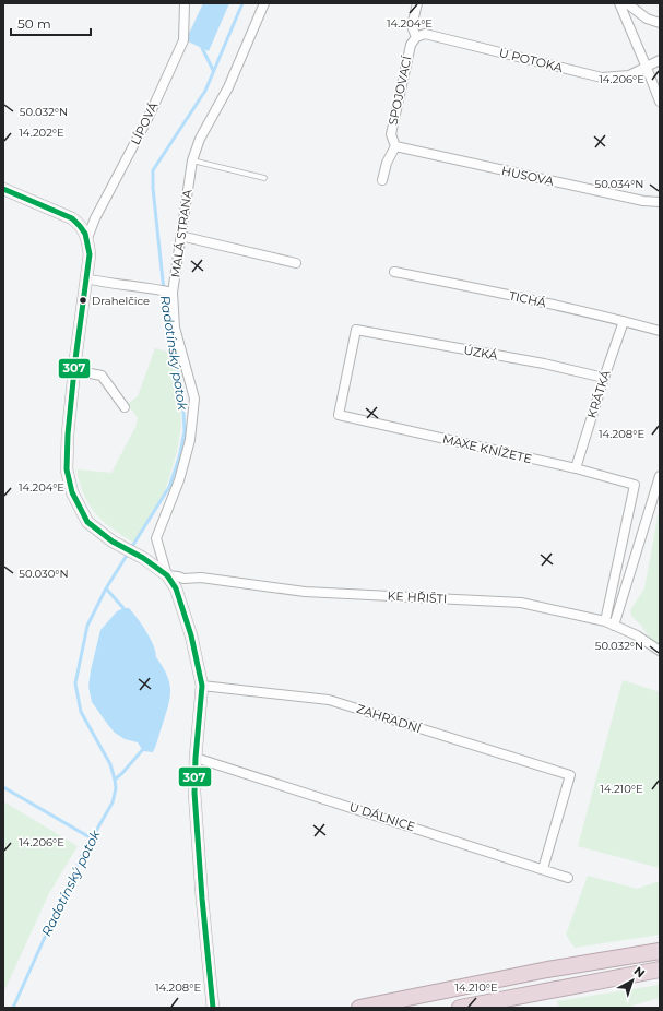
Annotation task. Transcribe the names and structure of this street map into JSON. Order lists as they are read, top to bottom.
{
  "streets": {
    "street": [
      "U POTOKA",
      "SPOJOVACÍ",
      "LÍPOVÁ",
      "HUSOVA",
      "MALÁ STRANA",
      "TICHÁ",
      "ÚZKÁ",
      "KRÁTKÁ",
      "MAXE KNÍŽETE",
      "KE HŘIŠTI",
      "ZAHRADNÍ",
      "U DÁLNICE"
    ]
  },
  "crossings": [
    ["U POTOKA", "SPOJOVACÍ"],
    ["SPOJOVACÍ", "HUSOVA"],
    ["MALÁ STRANA", "KE HŘIŠTI"],
    ["TICHÁ", "KRÁTKÁ"],
    ["ÚZKÁ", "KRÁTKÁ"],
    ["ÚZKÁ", "MAXE KNÍŽETE"],
    ["KRÁTKÁ", "MAXE KNÍŽETE"],
    ["MAXE KNÍŽETE", "KE HŘIŠTI"],
    ["ZAHRADNÍ", "U DÁLNICE"]
  ],
  "water": ["Radotínský potok"],
  "places": ["Drahelčice"],
  "lines": ["transit line 307"],
  "scale_bar": "50 m",
  "north": "top right",
  "coordinates": [
    "14.204°E",
    "14.206°E",
    "50.032°N",
    "14.202°E",
    "50.034°N",
    "14.208°E",
    "50.030°N",
    "14.210°E"
  ]
}
